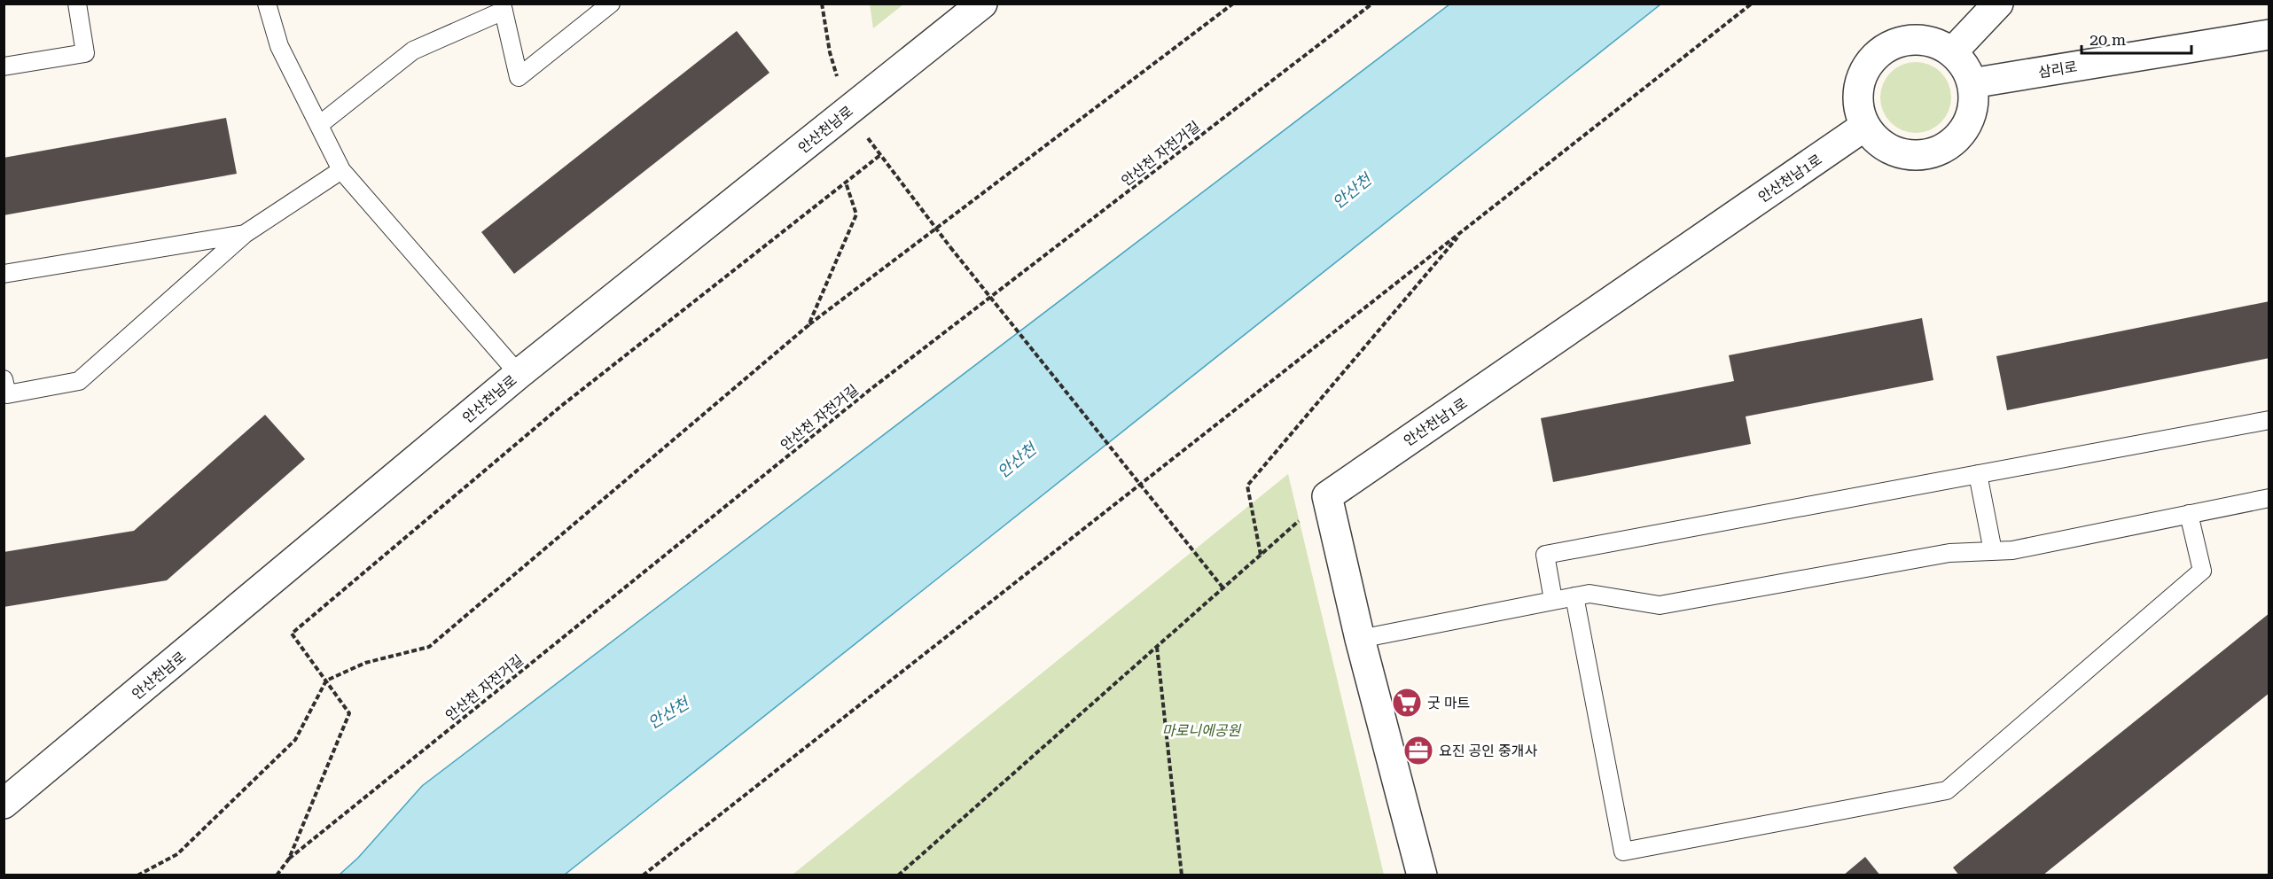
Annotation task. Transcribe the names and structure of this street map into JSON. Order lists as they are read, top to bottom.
{
  "streets": {
    "street": ["삼리로", "안산천남로", "안산천남1로"],
    "path": ["안산천 자전거길"]
  },
  "crossings": [
    ["삼리로", "안산천남1로"]
  ],
  "water": ["안산천"],
  "parks": ["마로니에공원"],
  "places": {
    "supermarket": ["굿 마트"],
    "office": ["요진 공인 중개사"]
  },
  "scale_bar": "20 m"
}
